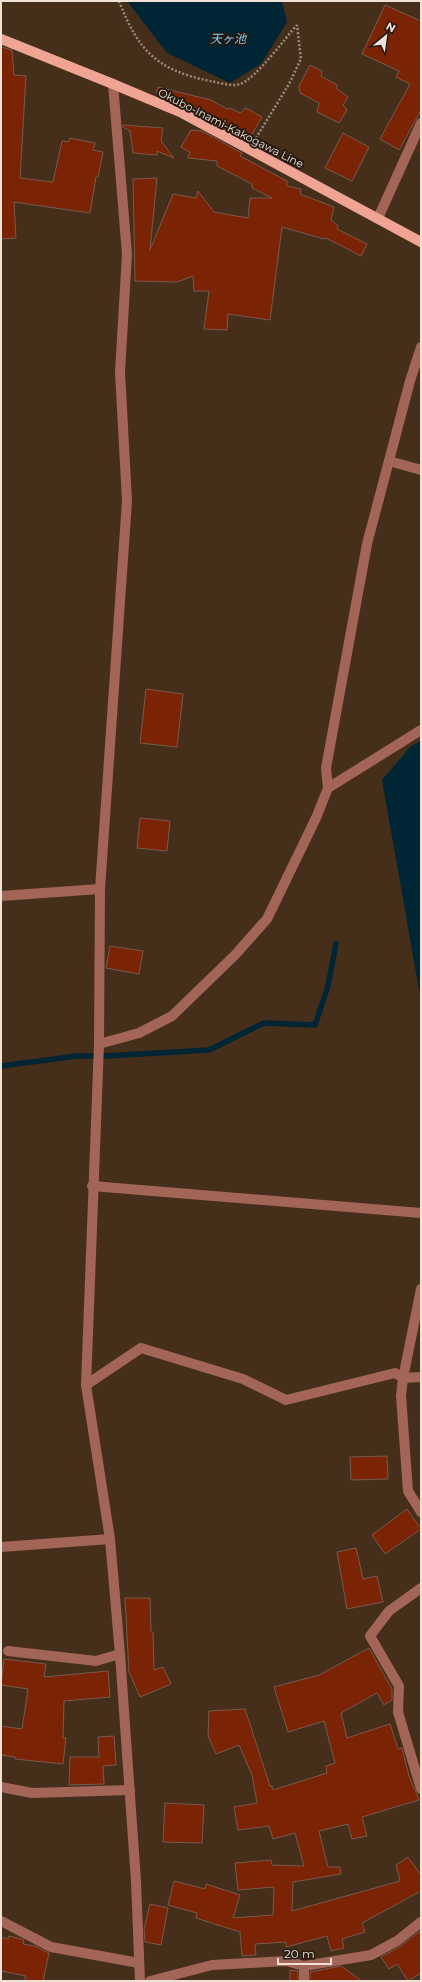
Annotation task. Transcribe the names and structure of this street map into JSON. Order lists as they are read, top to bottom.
{
  "streets": {
    "main road": ["Okubo-Inami-Kakogawa Line"]
  },
  "water": ["天ヶ池"],
  "scale_bar": "20 m",
  "north": "top right"
}
